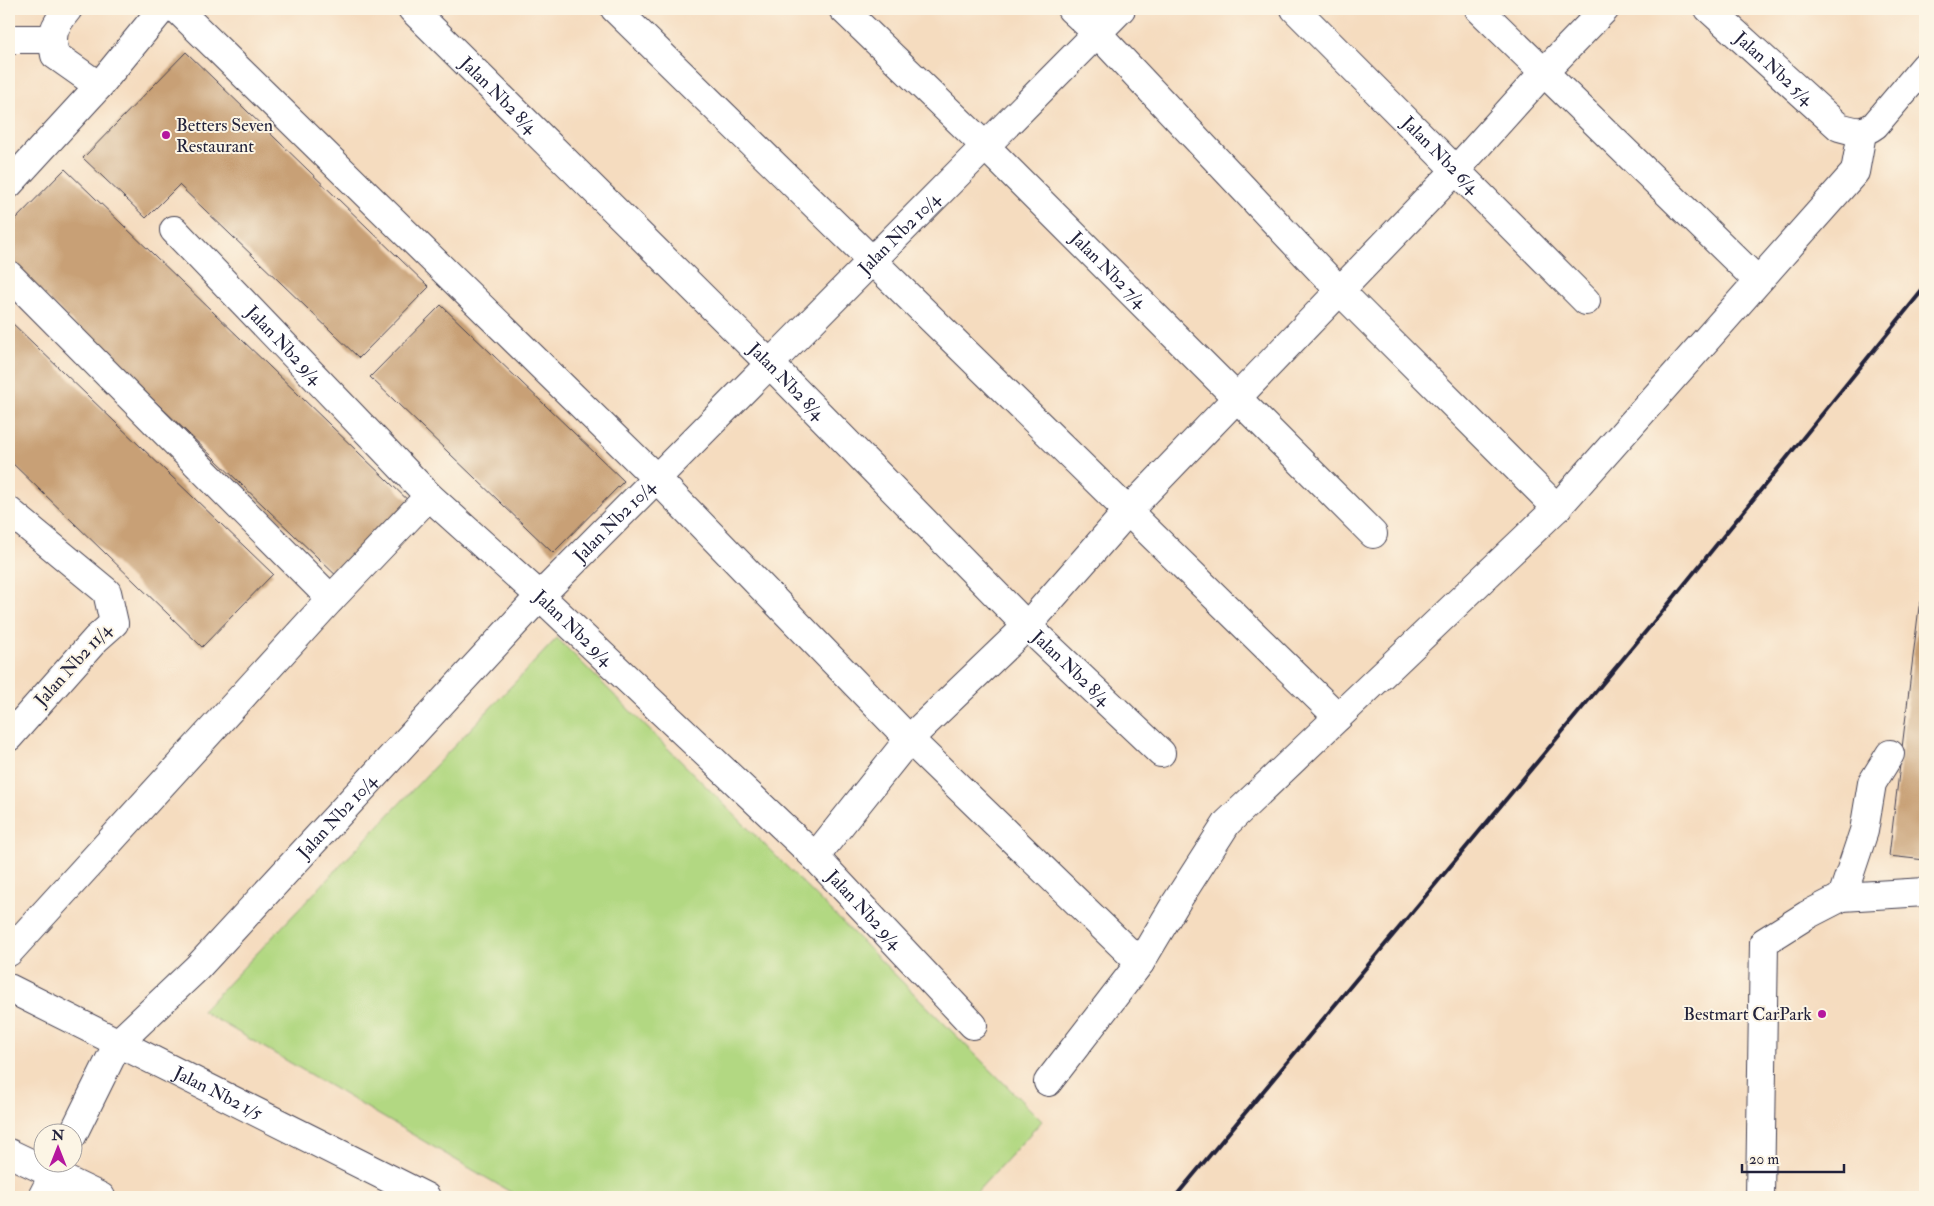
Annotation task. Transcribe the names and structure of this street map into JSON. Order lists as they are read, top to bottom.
{
  "streets": {
    "street": [
      "Jalan Nb2 5/4",
      "Jalan Nb2 8/4",
      "Jalan Nb2 6/4",
      "Jalan Nb2 10/4",
      "Jalan Nb2 7/4",
      "Jalan Nb2 9/4",
      "Jalan Nb2 11/4",
      "Jalan Nb2 1/5"
    ]
  },
  "crossings": [
    ["Jalan Nb2 8/4", "Jalan Nb2 10/4"],
    ["Jalan Nb2 10/4", "Jalan Nb2 7/4"],
    ["Jalan Nb2 10/4", "Jalan Nb2 9/4"],
    ["Jalan Nb2 10/4", "Jalan Nb2 1/5"]
  ],
  "places": ["Betters Seven Restaurant", "Bestmart CarPark"],
  "scale_bar": "20 m",
  "north": "top"
}
